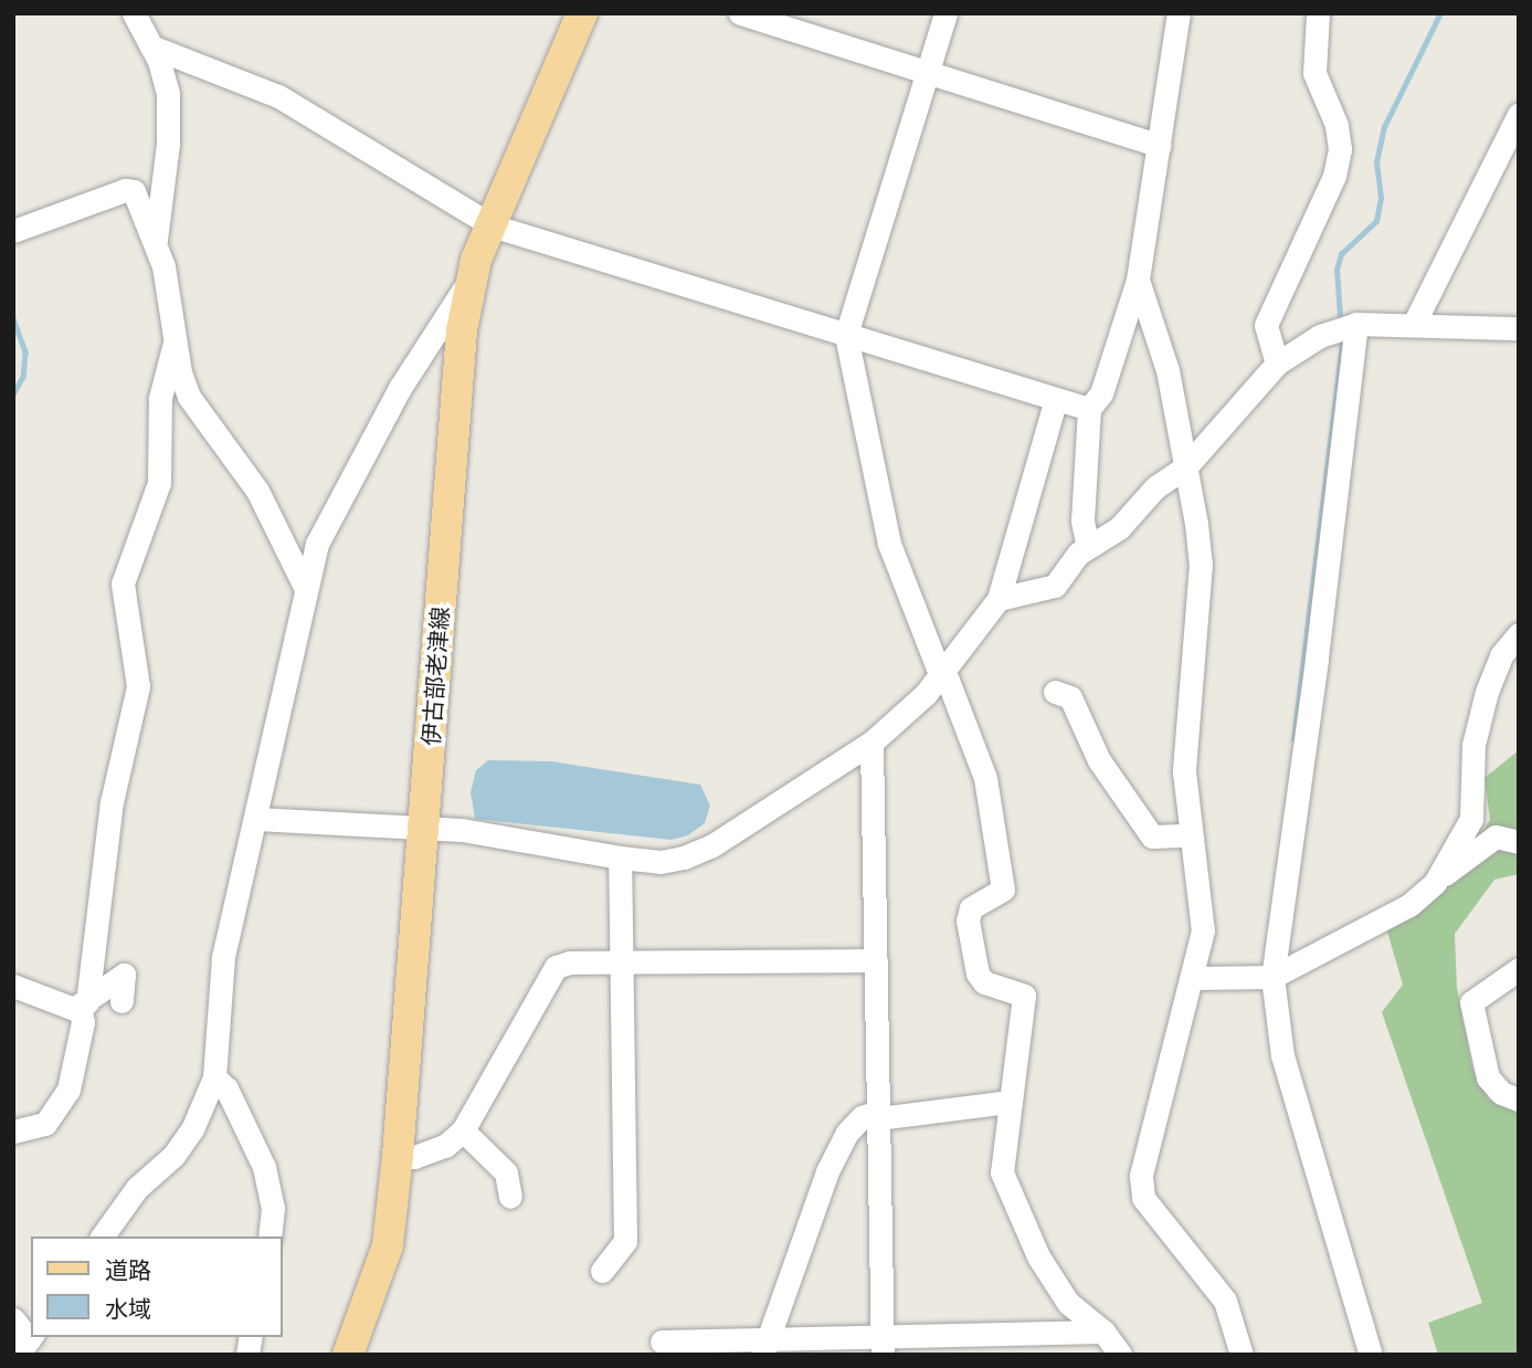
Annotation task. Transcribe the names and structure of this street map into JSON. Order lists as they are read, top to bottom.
{
  "streets": {
    "main road": ["伊古部老津線"]
  },
  "legend": ["道路", "水域"]
}
